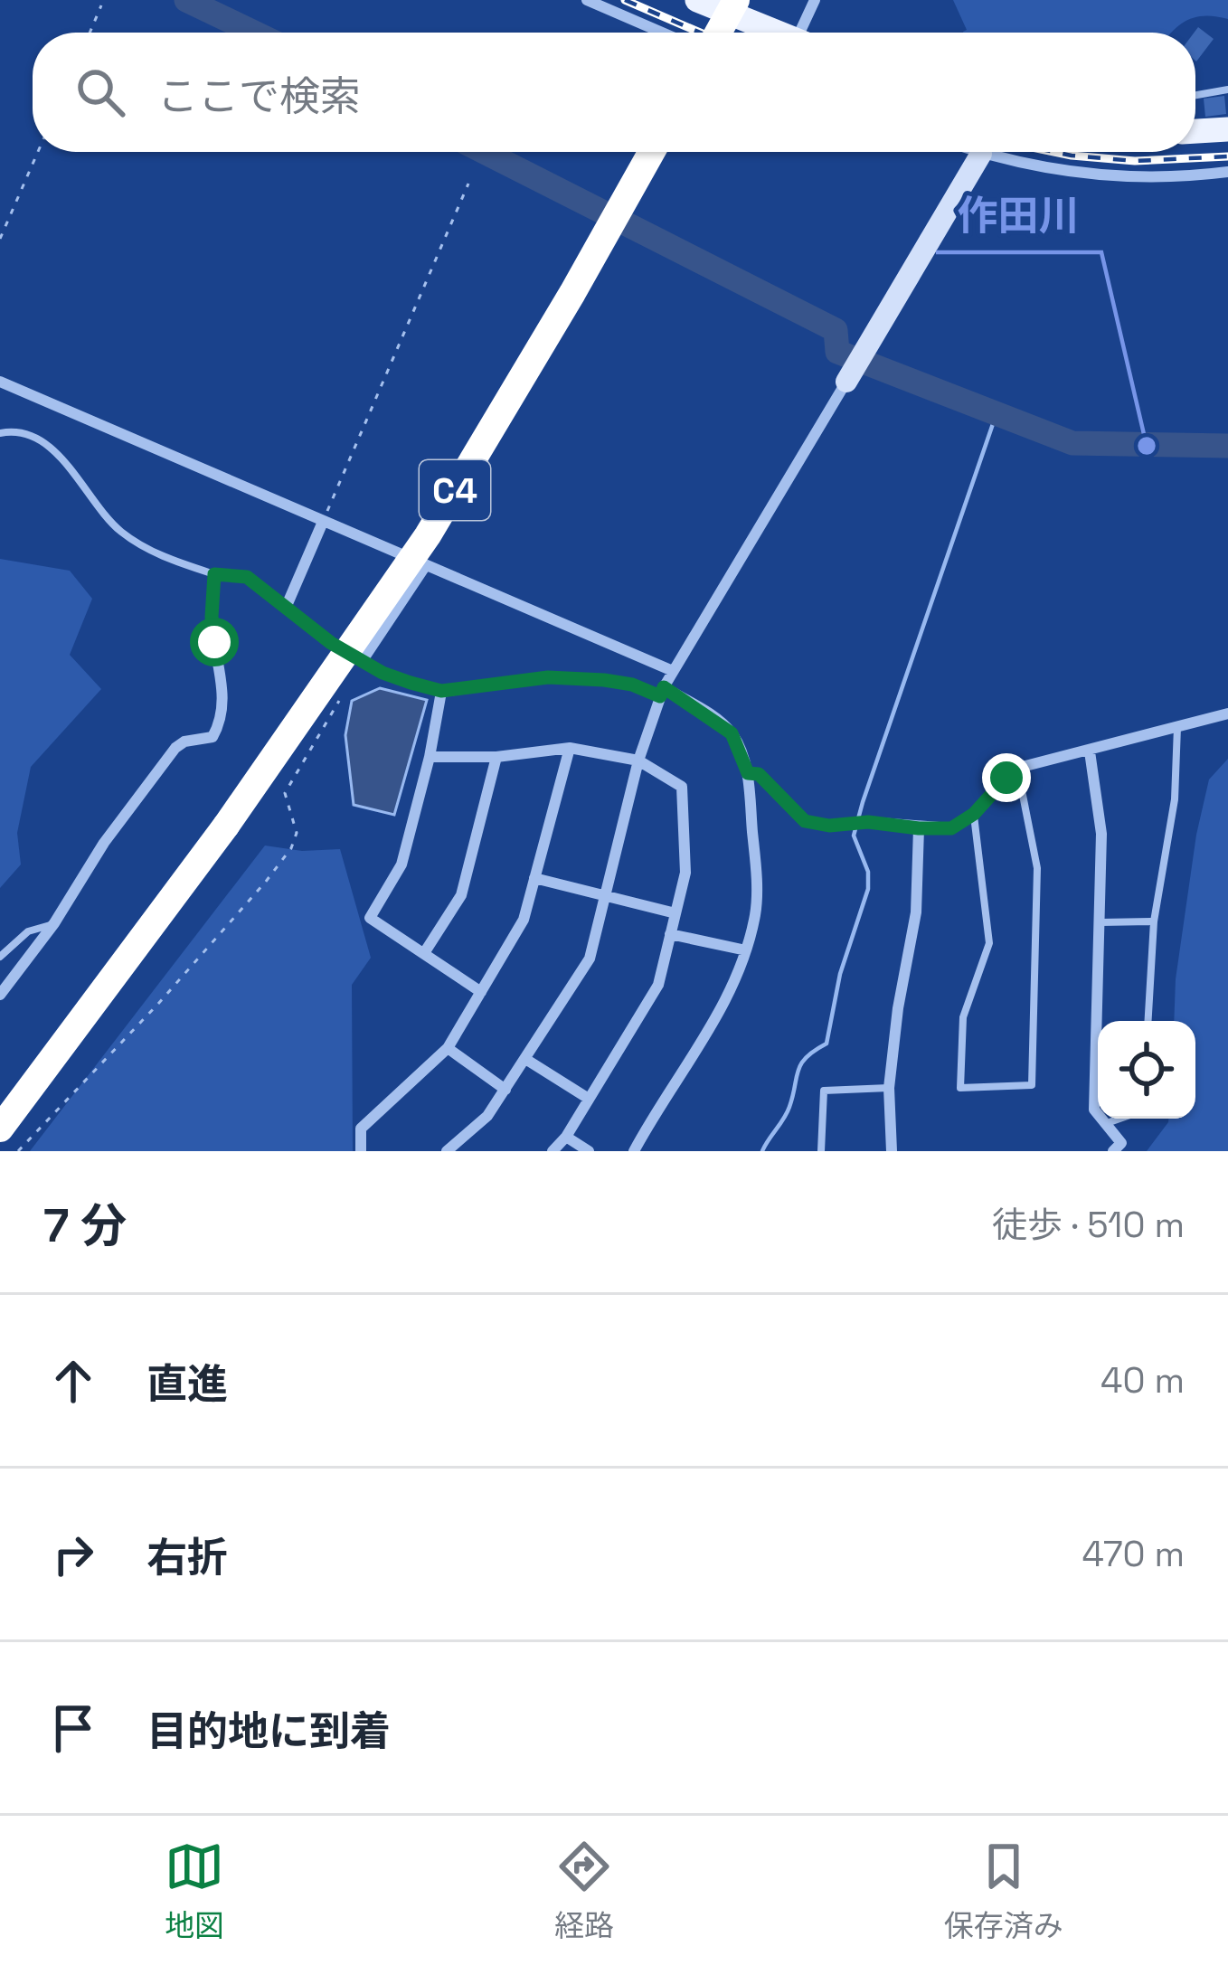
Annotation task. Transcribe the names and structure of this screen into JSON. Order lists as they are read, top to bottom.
{
  "streets": {
    "highway": ["C4"]
  },
  "places": ["作田川"],
  "page": {
    "search": "ここで検索",
    "heading": ["7 分", "徒歩 · 510 m"],
    "list": [
      ["直進", "40 m"],
      ["右折", "470 m"],
      "目的地に到着"
    ],
    "nav": ["地図", "経路", "保存済み"]
  }
}
